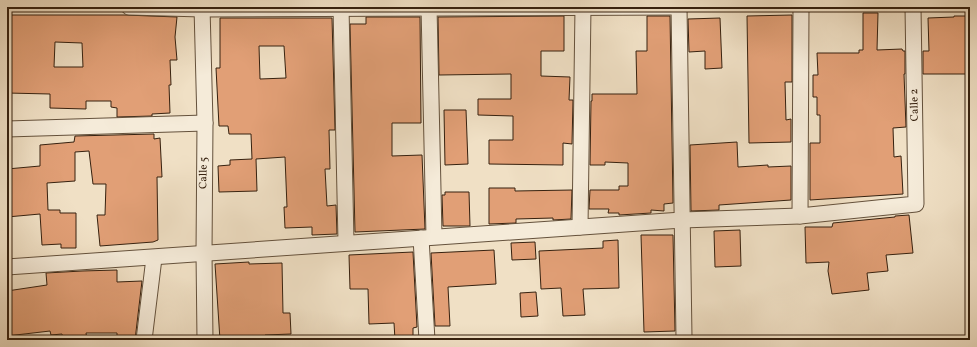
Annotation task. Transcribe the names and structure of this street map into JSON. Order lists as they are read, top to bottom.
{
  "streets": {
    "street": ["Calle 2", "Calle 5"]
  }
}
